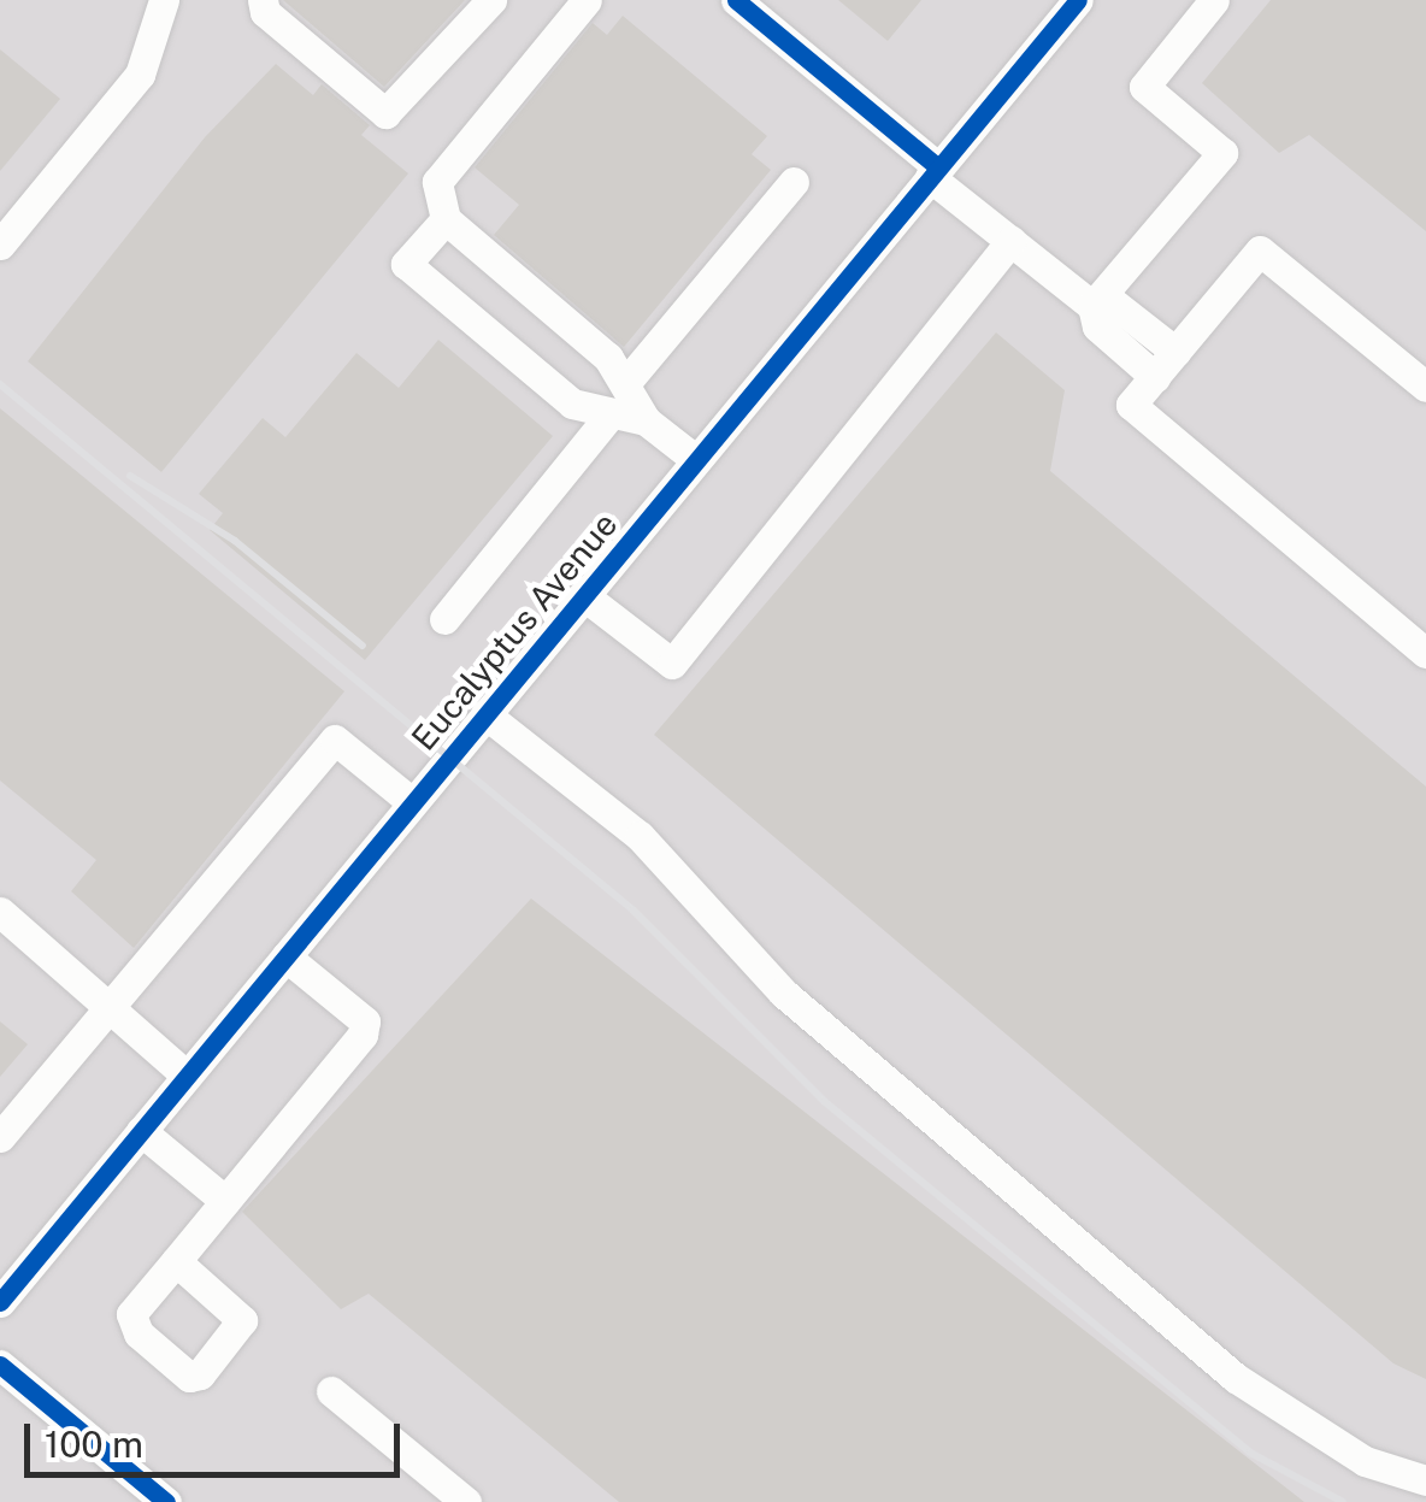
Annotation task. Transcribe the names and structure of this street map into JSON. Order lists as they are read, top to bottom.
{
  "streets": {
    "street": ["Eucalyptus Avenue"]
  },
  "scale_bar": "100 m"
}
